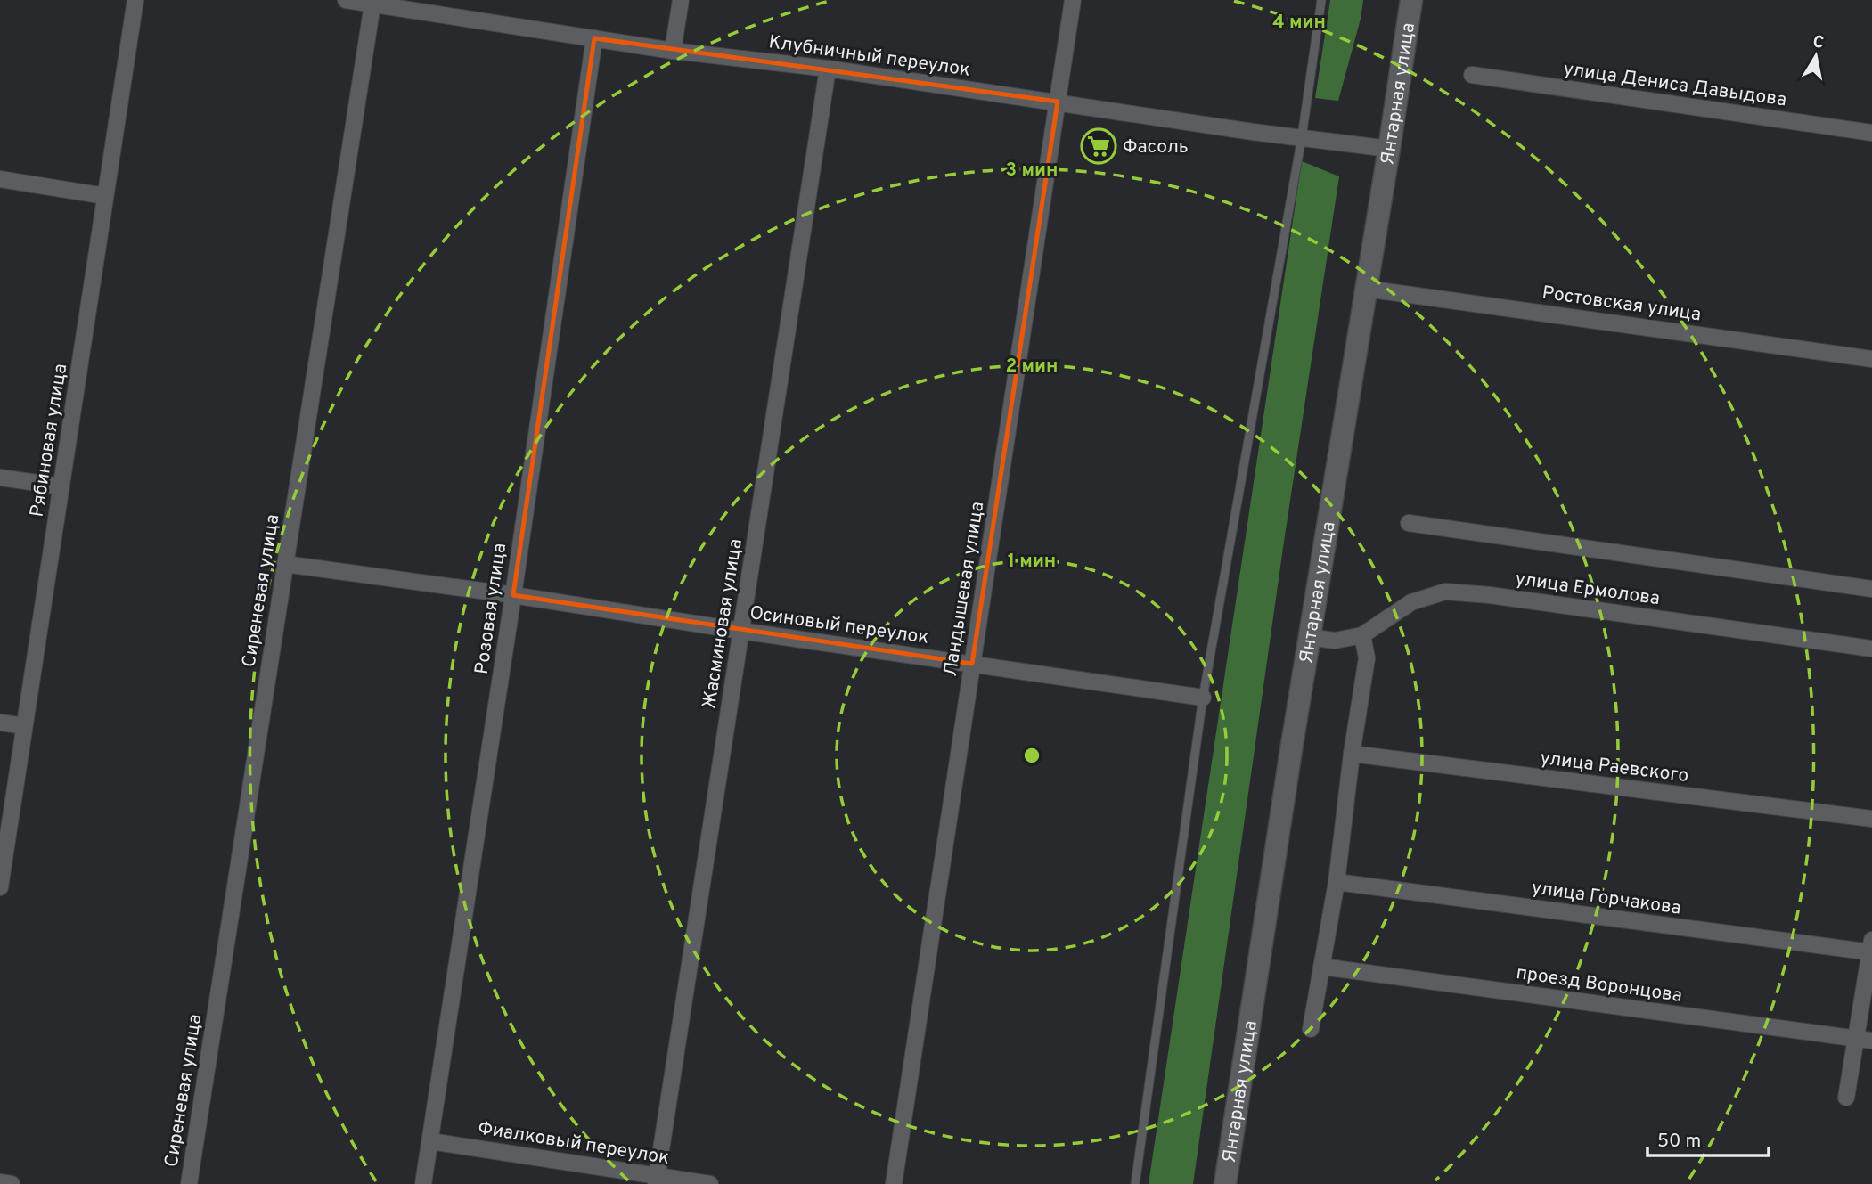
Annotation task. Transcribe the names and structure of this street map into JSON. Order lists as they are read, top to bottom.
{
  "streets": {
    "street": [
      "Клубничный переулок",
      "улица Дениса Давыдова",
      "Янтарная улица",
      "Ростовская улица",
      "Рябиновая улица",
      "улица Ермолова",
      "Ландышевая улица",
      "Сиреневая улица",
      "Розовая улица",
      "Жасминовая улица",
      "Осиновый переулок",
      "улица Раевского",
      "улица Горчакова",
      "проезд Воронцова",
      "Фиалковый переулок"
    ]
  },
  "crossings": [
    ["Клубничный переулок", "Янтарная улица"],
    ["Клубничный переулок", "Ландышевая улица"],
    ["Клубничный переулок", "Сиреневая улица"],
    ["Клубничный переулок", "Розовая улица"],
    ["Клубничный переулок", "Жасминовая улица"],
    ["Янтарная улица", "Ростовская улица"],
    ["Янтарная улица", "улица Ермолова"],
    ["Ландышевая улица", "Осиновый переулок"],
    ["Сиреневая улица", "Осиновый переулок"],
    ["Розовая улица", "Осиновый переулок"],
    ["Розовая улица", "Фиалковый переулок"],
    ["Жасминовая улица", "Осиновый переулок"],
    ["Жасминовая улица", "Фиалковый переулок"]
  ],
  "places": {
    "supermarket": ["Фасоль"]
  },
  "scale_bar": "50 m",
  "north": "top",
  "rings": [
    "4 мин",
    "3 мин",
    "2 мин",
    "1 мин"
  ]
}
